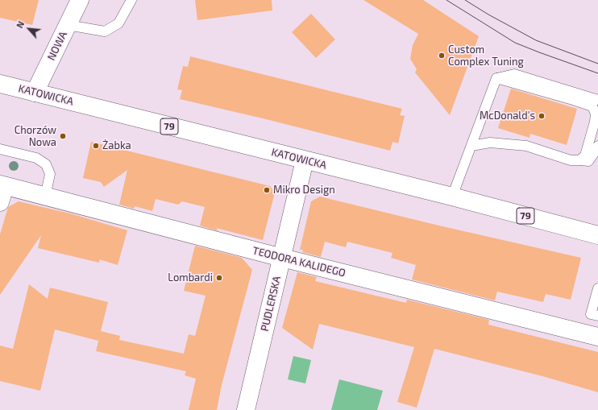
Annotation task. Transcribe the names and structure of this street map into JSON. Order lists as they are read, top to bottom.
{
  "streets": {
    "street": [
      "NOWA",
      "KATOWICKA",
      "79",
      "TEODORA KALIDEGO",
      "PUDLERSKA"
    ]
  },
  "crossings": [
    ["NOWA", "KATOWICKA"],
    ["KATOWICKA", "PUDLERSKA"],
    ["TEODORA KALIDEGO", "PUDLERSKA"]
  ],
  "places": [
    "Custom Complex Tuning",
    "McDonald's",
    "Chorzów Nowa",
    "Żabka",
    "Mikro Design",
    "Lombardi"
  ],
  "north": "top left"
}
